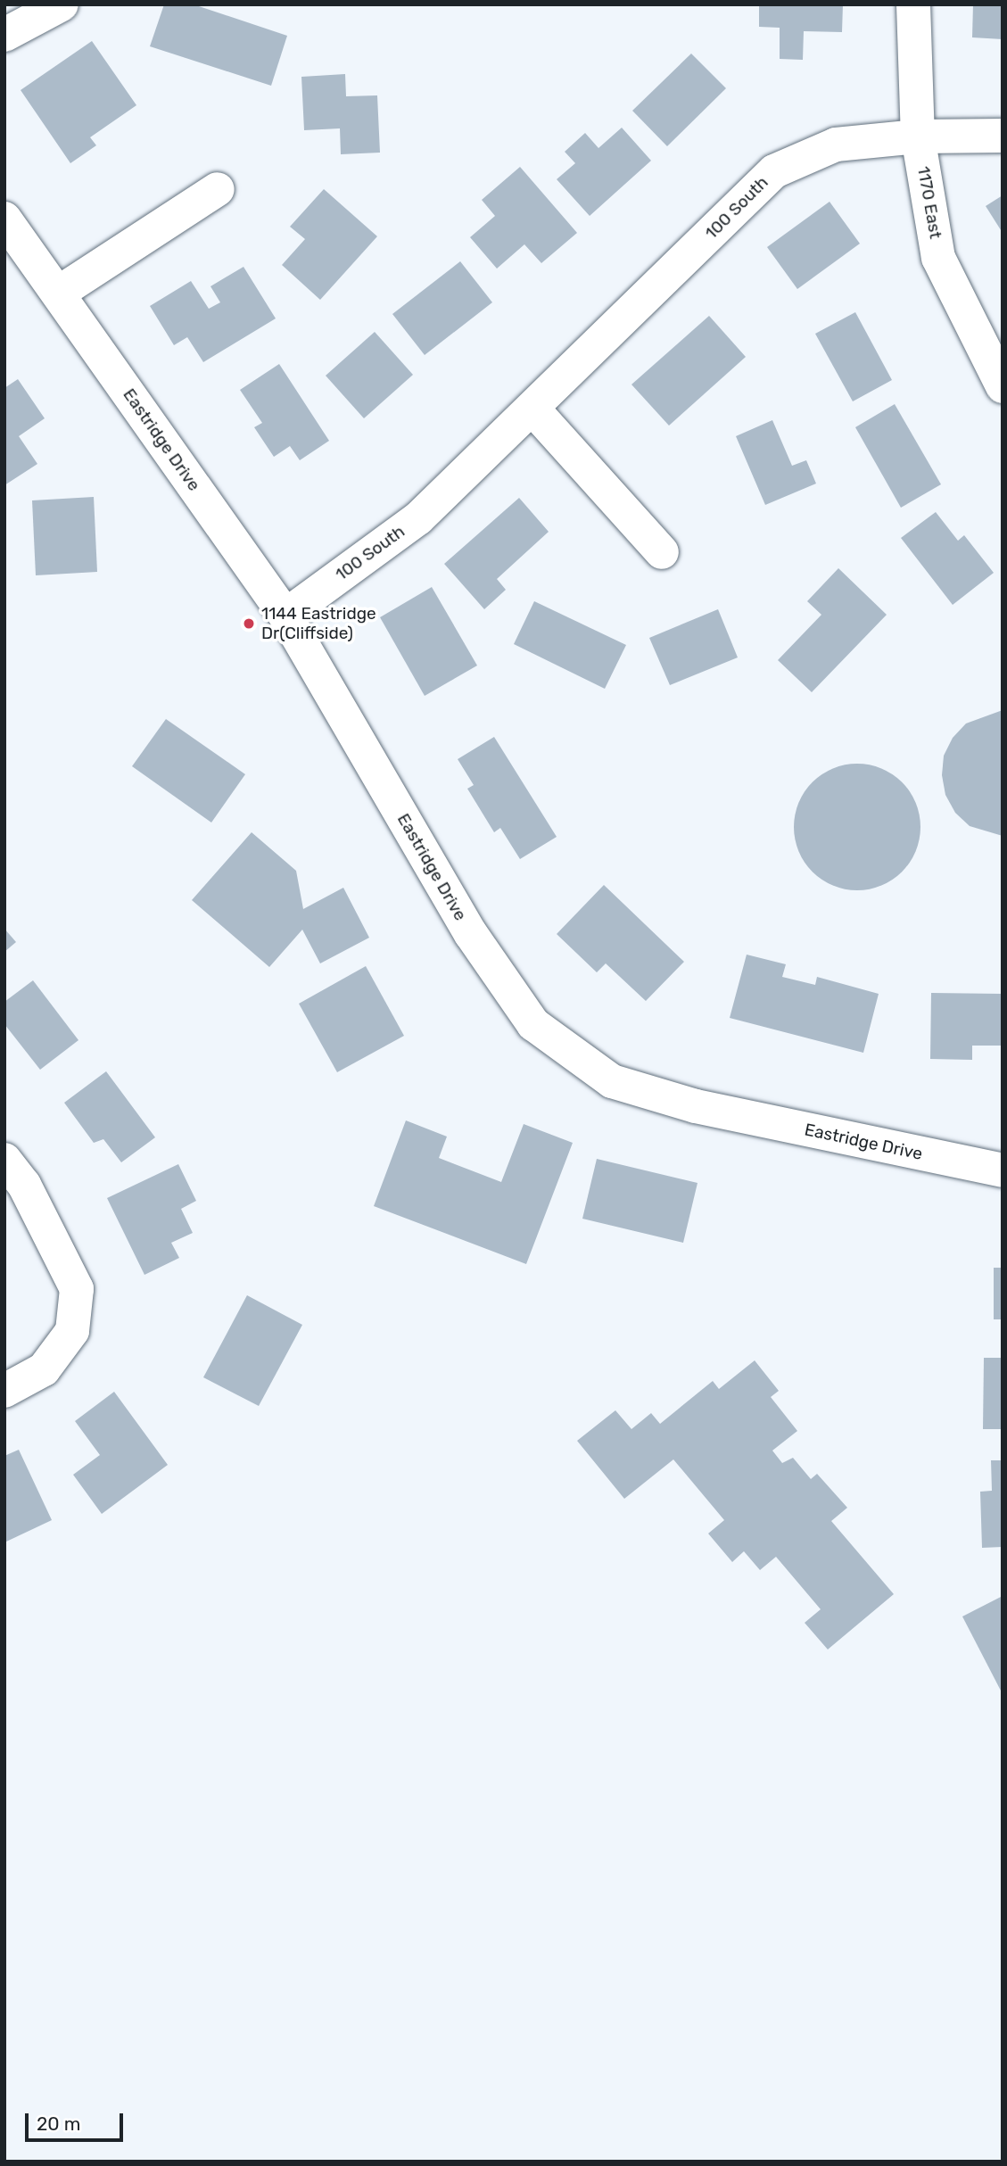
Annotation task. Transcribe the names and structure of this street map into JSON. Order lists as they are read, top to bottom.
{
  "streets": {
    "street": ["1170 East", "100 South", "Eastridge Drive"]
  },
  "crossings": [
    ["1170 East", "100 South"],
    ["100 South", "Eastridge Drive"]
  ],
  "places": ["1144 Eastridge Dr(Cliffside)"],
  "scale_bar": "20 m"
}
